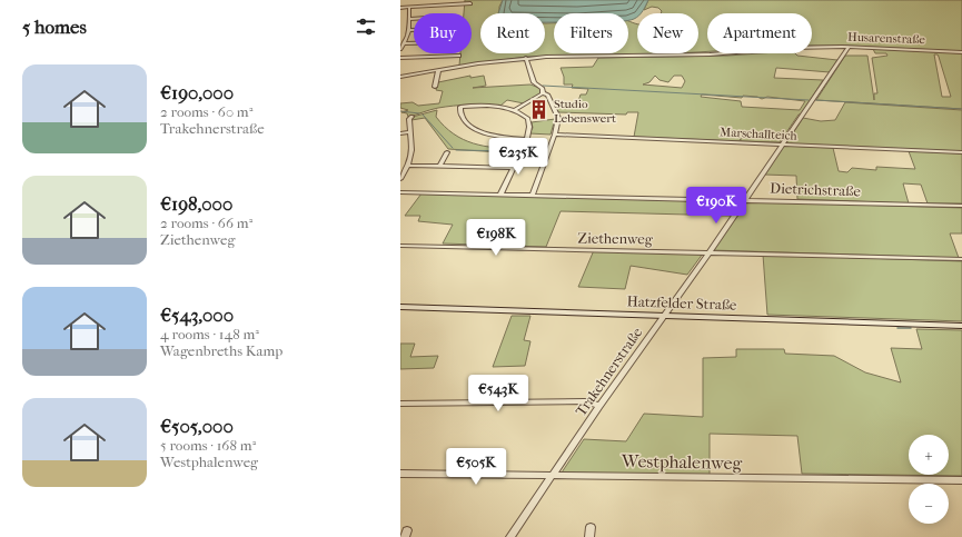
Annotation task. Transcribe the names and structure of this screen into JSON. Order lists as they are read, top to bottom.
{
  "streets": {
    "street": [
      "Husarenstraße",
      "Marschallteich",
      "Dietrichstraße",
      "Ziethenweg",
      "Hatzfelder Straße",
      "Trakehnerstraße",
      "Westphalenweg"
    ]
  },
  "crossings": [
    ["Husarenstraße", "Trakehnerstraße"],
    ["Marschallteich", "Trakehnerstraße"],
    ["Dietrichstraße", "Trakehnerstraße"],
    ["Ziethenweg", "Trakehnerstraße"],
    ["Hatzfelder Straße", "Trakehnerstraße"],
    ["Trakehnerstraße", "Westphalenweg"]
  ],
  "places": {
    "building": ["Studio Lebenswert"]
  },
  "page": {
    "heading": "5 homes",
    "chip": [
      "Buy",
      "Rent",
      "Filters",
      "New",
      "Apartment"
    ],
    "list": [
      {
        "name": "€190,000",
        "note": "2 rooms · 60 m² · Trakehnerstraße"
      },
      {
        "name": "€198,000",
        "note": "2 rooms · 66 m² · Ziethenweg"
      },
      {
        "name": "€543,000",
        "note": "4 rooms · 148 m² · Wagenbreths Kamp"
      },
      {
        "name": "€505,000",
        "note": "5 rooms · 168 m² · Westphalenweg"
      }
    ],
    "price": [
      "€235K",
      "€190K",
      "€198K",
      "€543K",
      "€505K"
    ],
    "map_buttons": ["+", "−"]
  }
}
